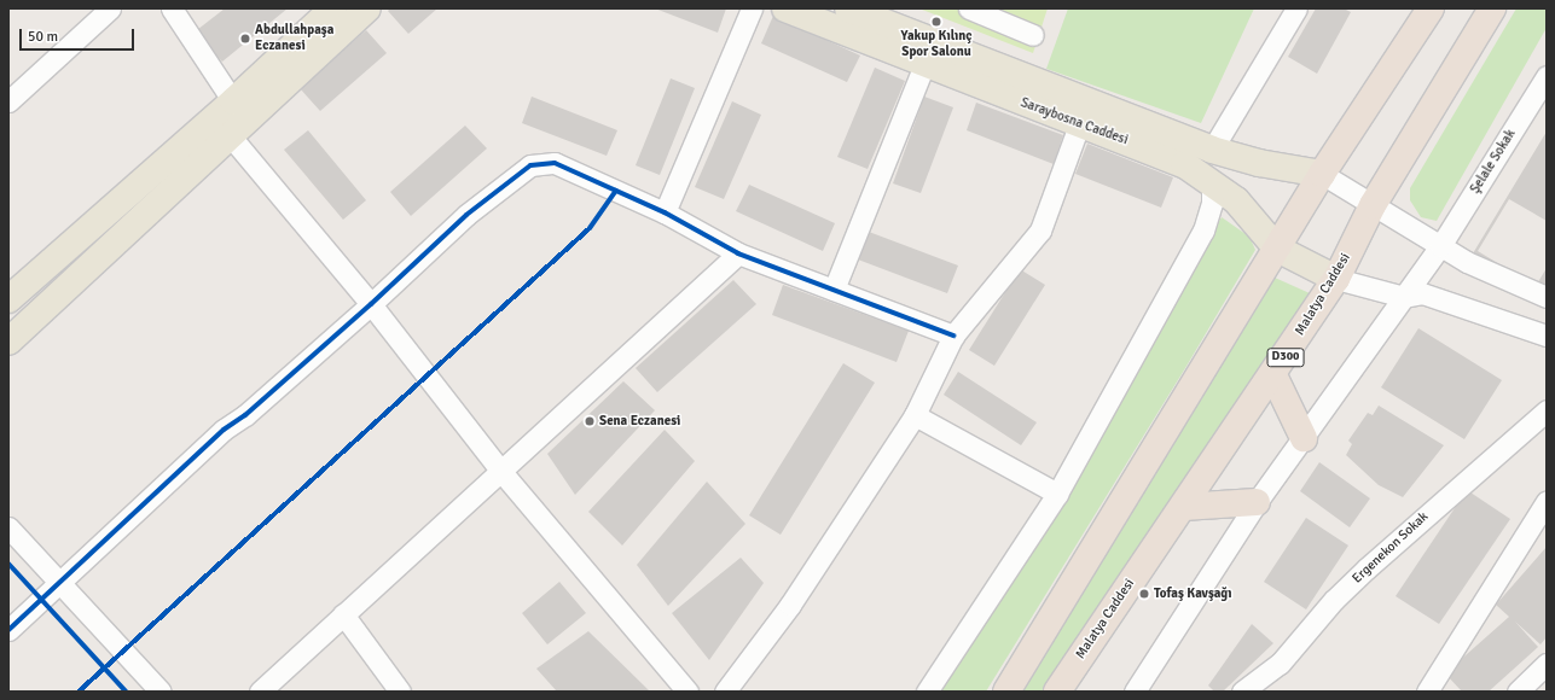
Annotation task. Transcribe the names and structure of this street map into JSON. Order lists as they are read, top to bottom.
{
  "streets": {
    "highway": ["Malatya Caddesi", "D300"],
    "main road": ["Saraybosna Caddesi"],
    "street": ["Şelale Sokak", "Ergenekon Sokak"]
  },
  "crossings": [
    ["Saraybosna Caddesi", "Malatya Caddesi"]
  ],
  "places": [
    "Yakup Kılınç Spor Salonu",
    "Abdullahpaşa Eczanesi",
    "Sena Eczanesi",
    "Tofaş Kavşağı"
  ],
  "scale_bar": "50 m"
}
